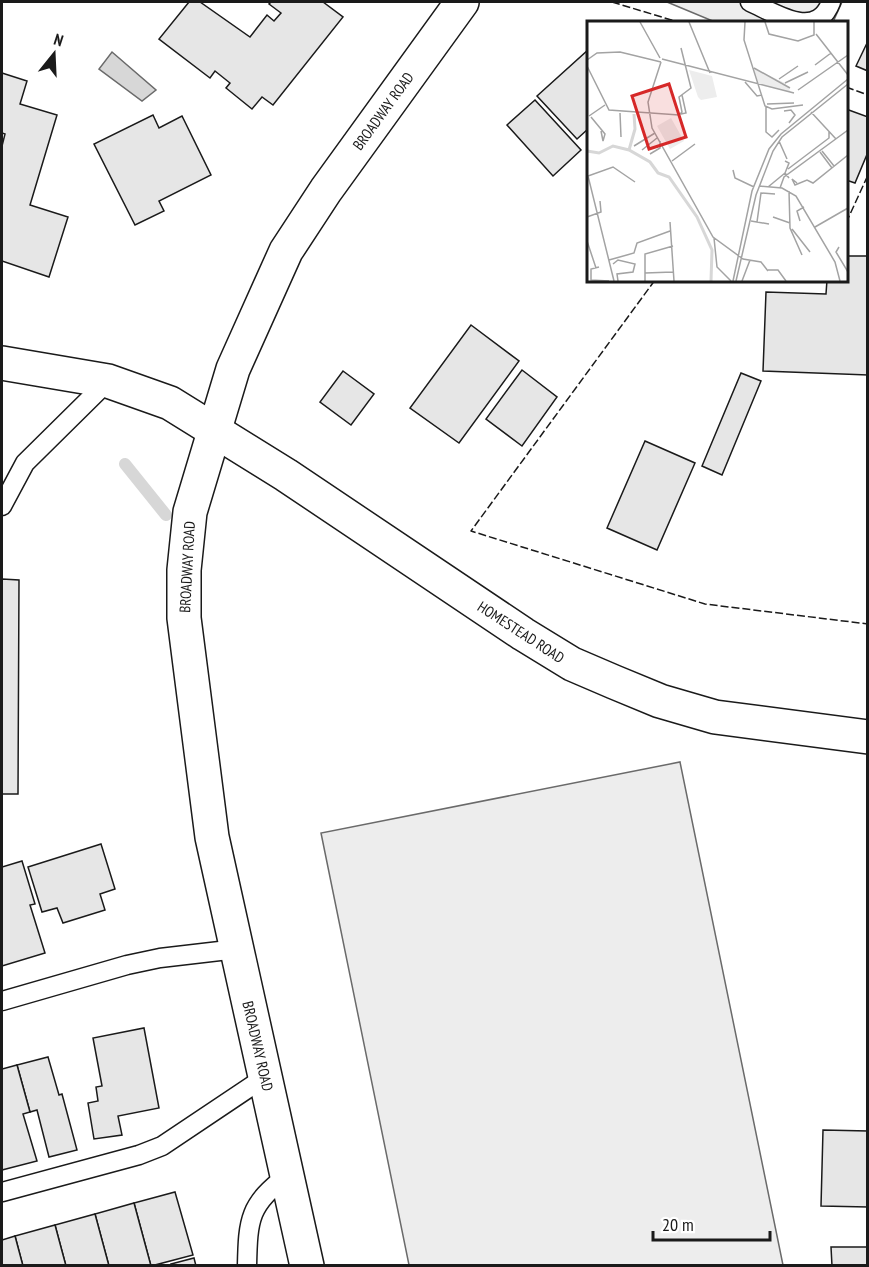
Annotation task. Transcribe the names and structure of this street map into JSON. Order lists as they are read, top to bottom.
{
  "streets": {
    "street": ["BROADWAY ROAD", "HOMESTEAD ROAD"]
  },
  "crossings": [
    ["BROADWAY ROAD", "HOMESTEAD ROAD"]
  ],
  "scale_bar": "20 m",
  "north": "top"
}
